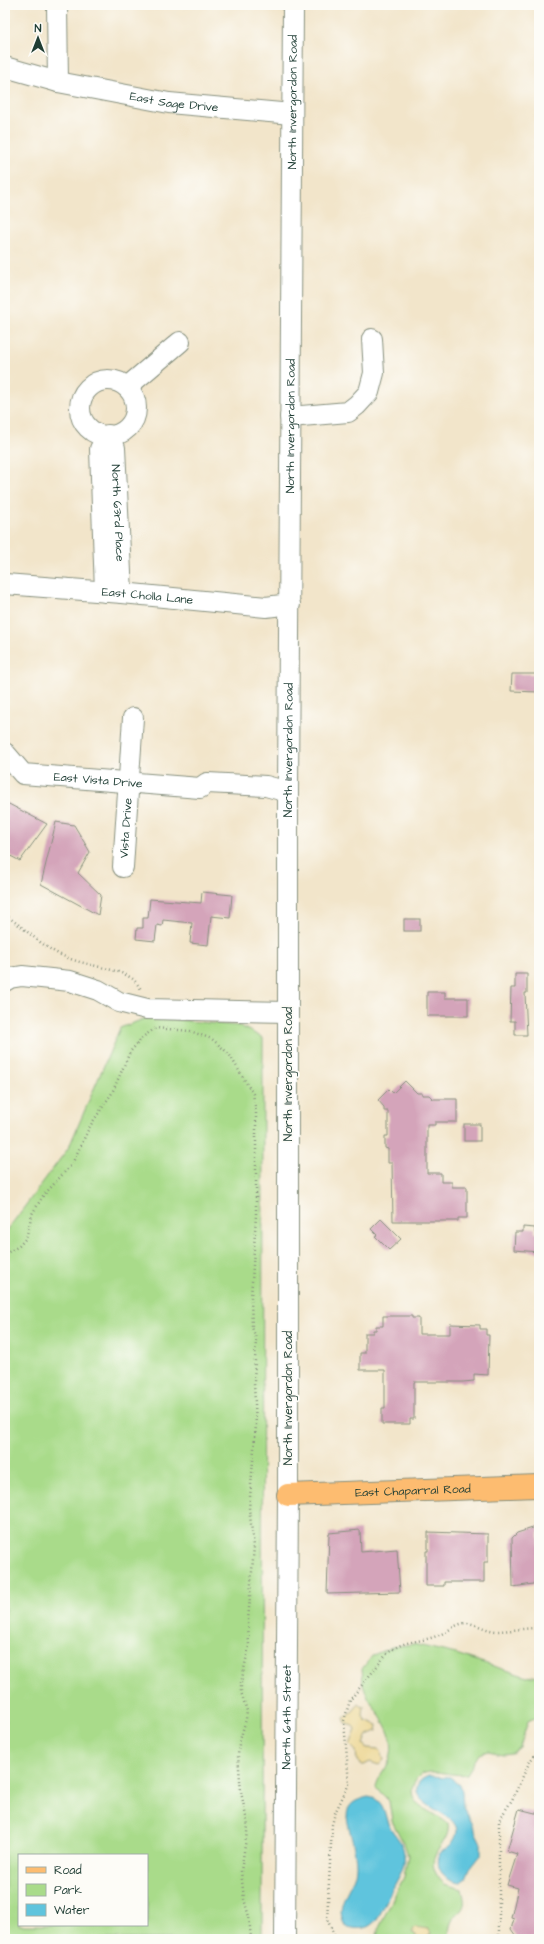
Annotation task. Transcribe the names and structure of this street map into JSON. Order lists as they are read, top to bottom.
{
  "streets": {
    "main road": ["East Chaparral Road"],
    "street": [
      "East Sage Drive",
      "North Invergordon Road",
      "North 63rd Place",
      "East Cholla Lane",
      "East Vista Drive",
      "Vista Drive",
      "North 64th Street"
    ]
  },
  "crossings": [
    ["East Sage Drive", "North Invergordon Road"],
    ["North Invergordon Road", "East Cholla Lane"],
    ["North Invergordon Road", "East Vista Drive"],
    ["North Invergordon Road", "East Chaparral Road"],
    ["North Invergordon Road", "North 64th Street"],
    ["North 63rd Place", "East Cholla Lane"],
    ["East Vista Drive", "Vista Drive"],
    ["East Chaparral Road", "North 64th Street"]
  ],
  "legend": ["Road", "Park", "Water"],
  "north": "top"
}
